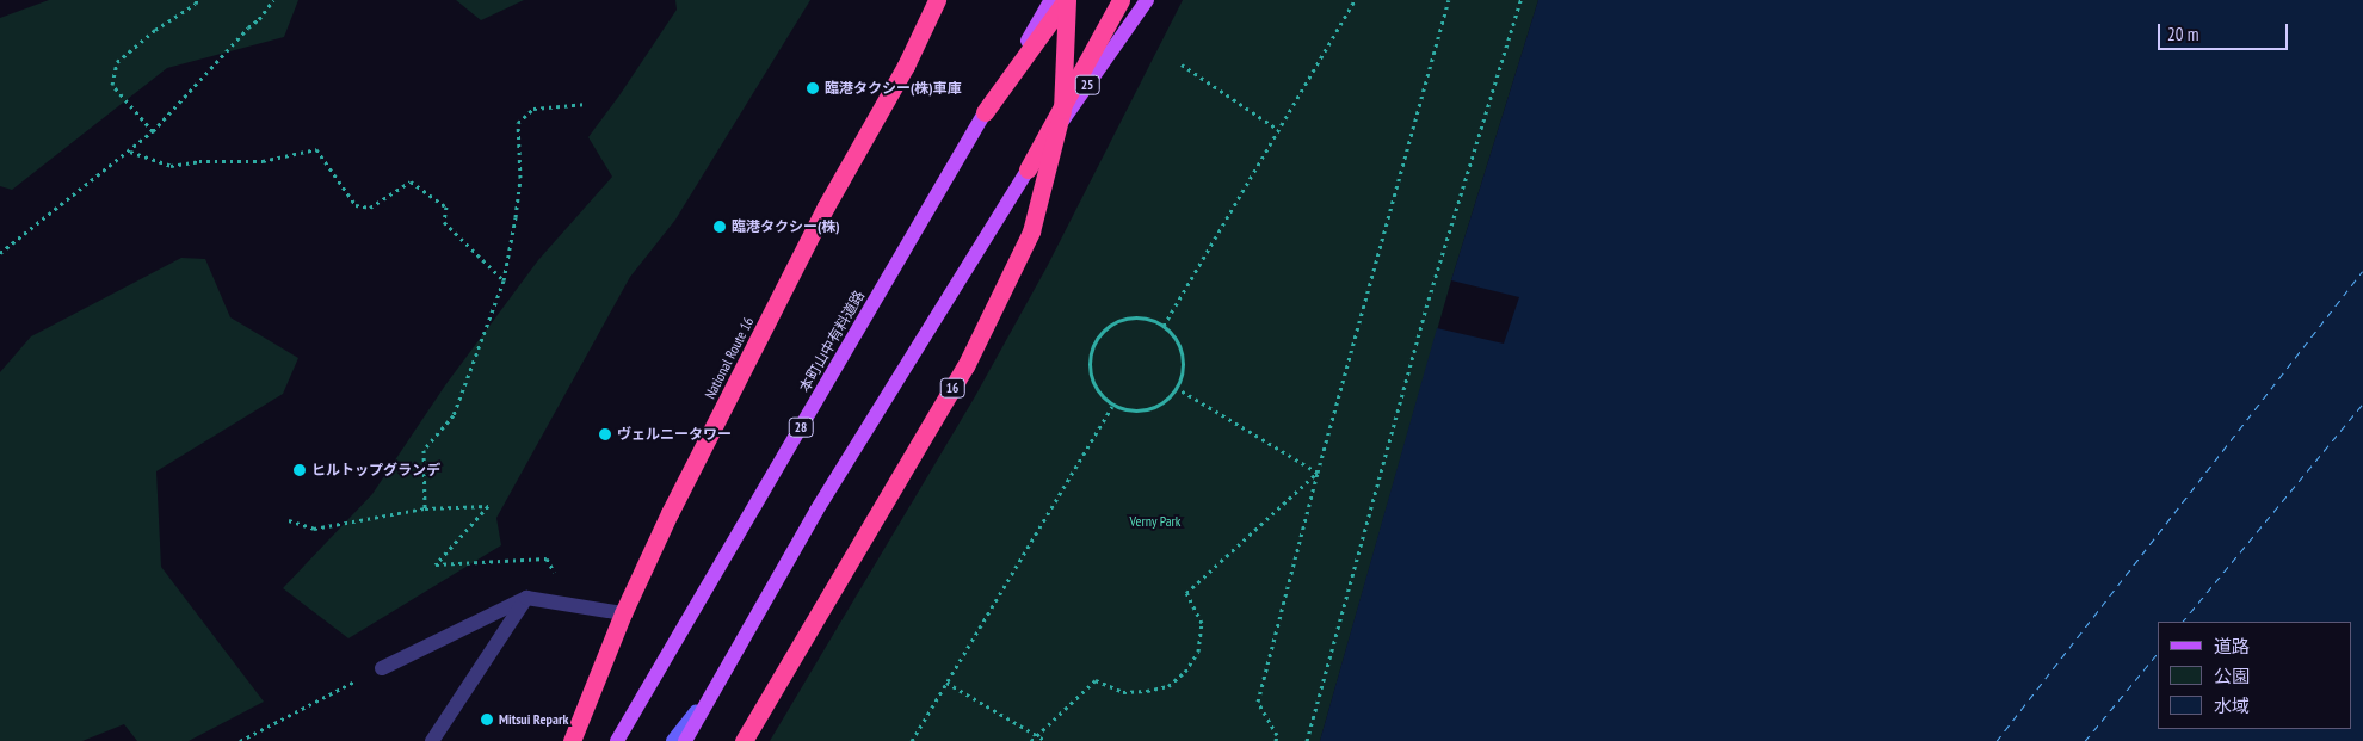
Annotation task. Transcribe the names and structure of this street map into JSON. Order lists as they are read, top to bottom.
{
  "streets": {
    "highway": ["National Route 16", "16"],
    "main road": ["25", "本町山中有料道路", "28"]
  },
  "parks": ["Verny Park"],
  "places": [
    "臨港タクシー(株)車庫",
    "臨港タクシー(株)",
    "ヴェルニータワー",
    "ヒルトップグランデ",
    "Mitsui Repark"
  ],
  "legend": ["道路", "公園", "水域"],
  "scale_bar": "20 m"
}
